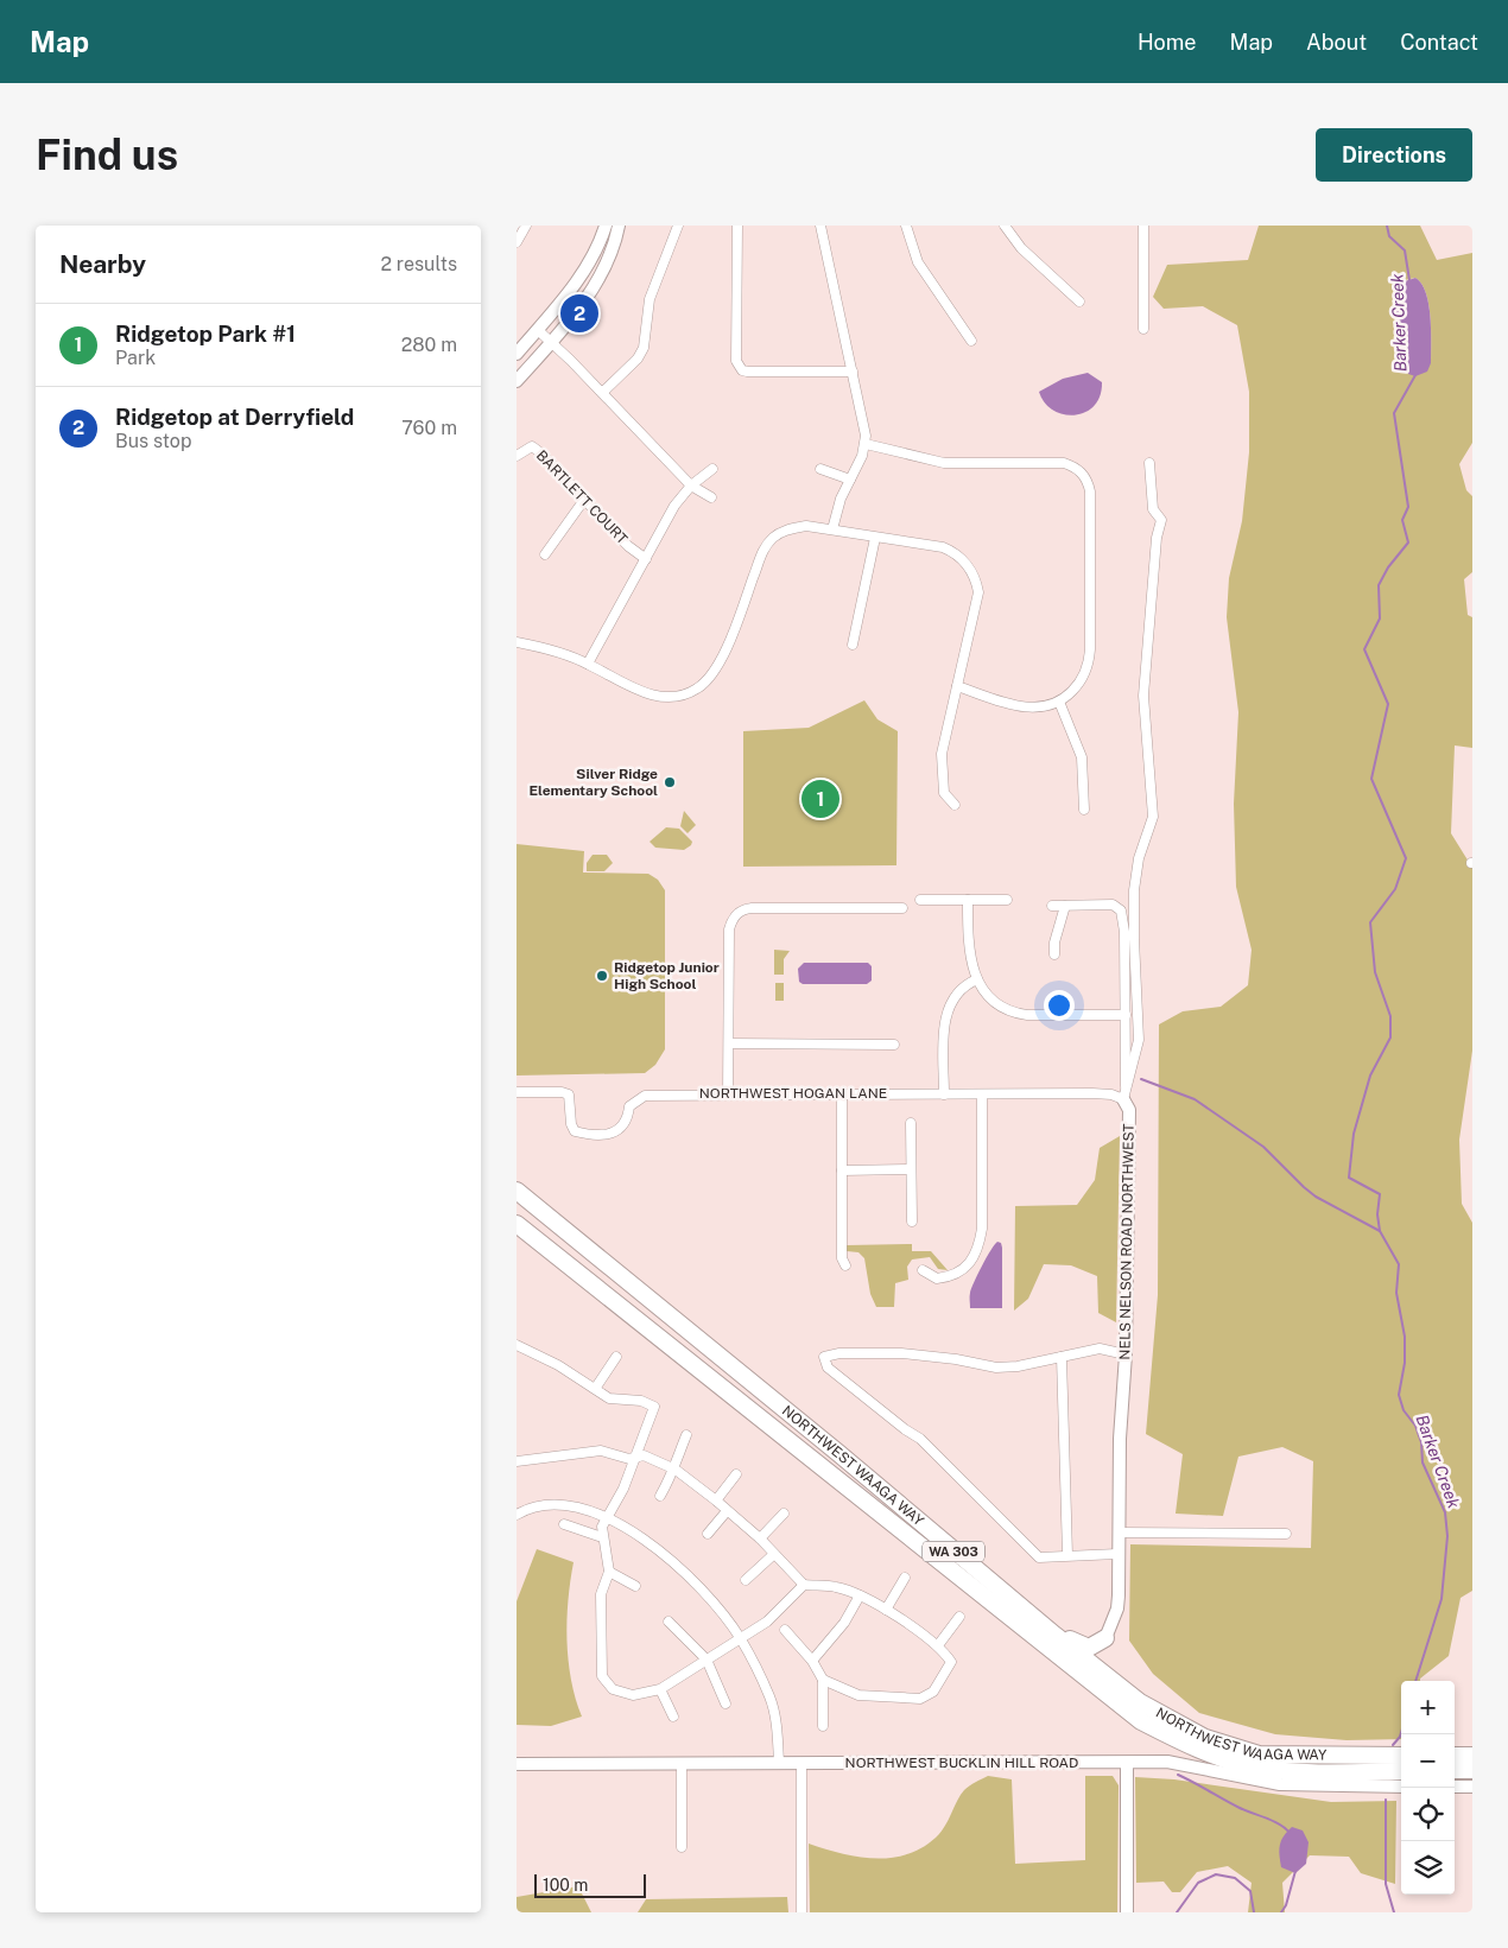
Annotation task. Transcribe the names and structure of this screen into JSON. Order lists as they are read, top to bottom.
{
  "streets": {
    "highway": ["NORTHWEST WAAGA WAY", "WA 303"],
    "main road": ["NELS NELSON ROAD NORTHWEST", "NORTHWEST BUCKLIN HILL ROAD"],
    "street": ["BARTLETT COURT", "NORTHWEST HOGAN LANE"]
  },
  "crossings": [
    ["NORTHWEST HOGAN LANE", "NELS NELSON ROAD NORTHWEST"]
  ],
  "water": ["Barker Creek"],
  "places": ["Silver Ridge Elementary School", "Ridgetop Junior High School"],
  "scale_bar": "100 m",
  "page": {
    "header": "Map",
    "nav": [
      "Home",
      "Map",
      "About",
      "Contact"
    ],
    "buttons": "Directions",
    "title": "Find us",
    "heading": ["Nearby", "2 results"],
    "pins": ["2", "1"],
    "list": [
      {
        "mark": "1",
        "name": "Ridgetop Park #1",
        "note": "Park",
        "value": "280 m"
      },
      {
        "mark": "2",
        "name": "Ridgetop at Derryfield",
        "note": "Bus stop",
        "value": "760 m"
      }
    ],
    "map_buttons": ["+", "−"],
    "scale": "100 m"
  }
}
